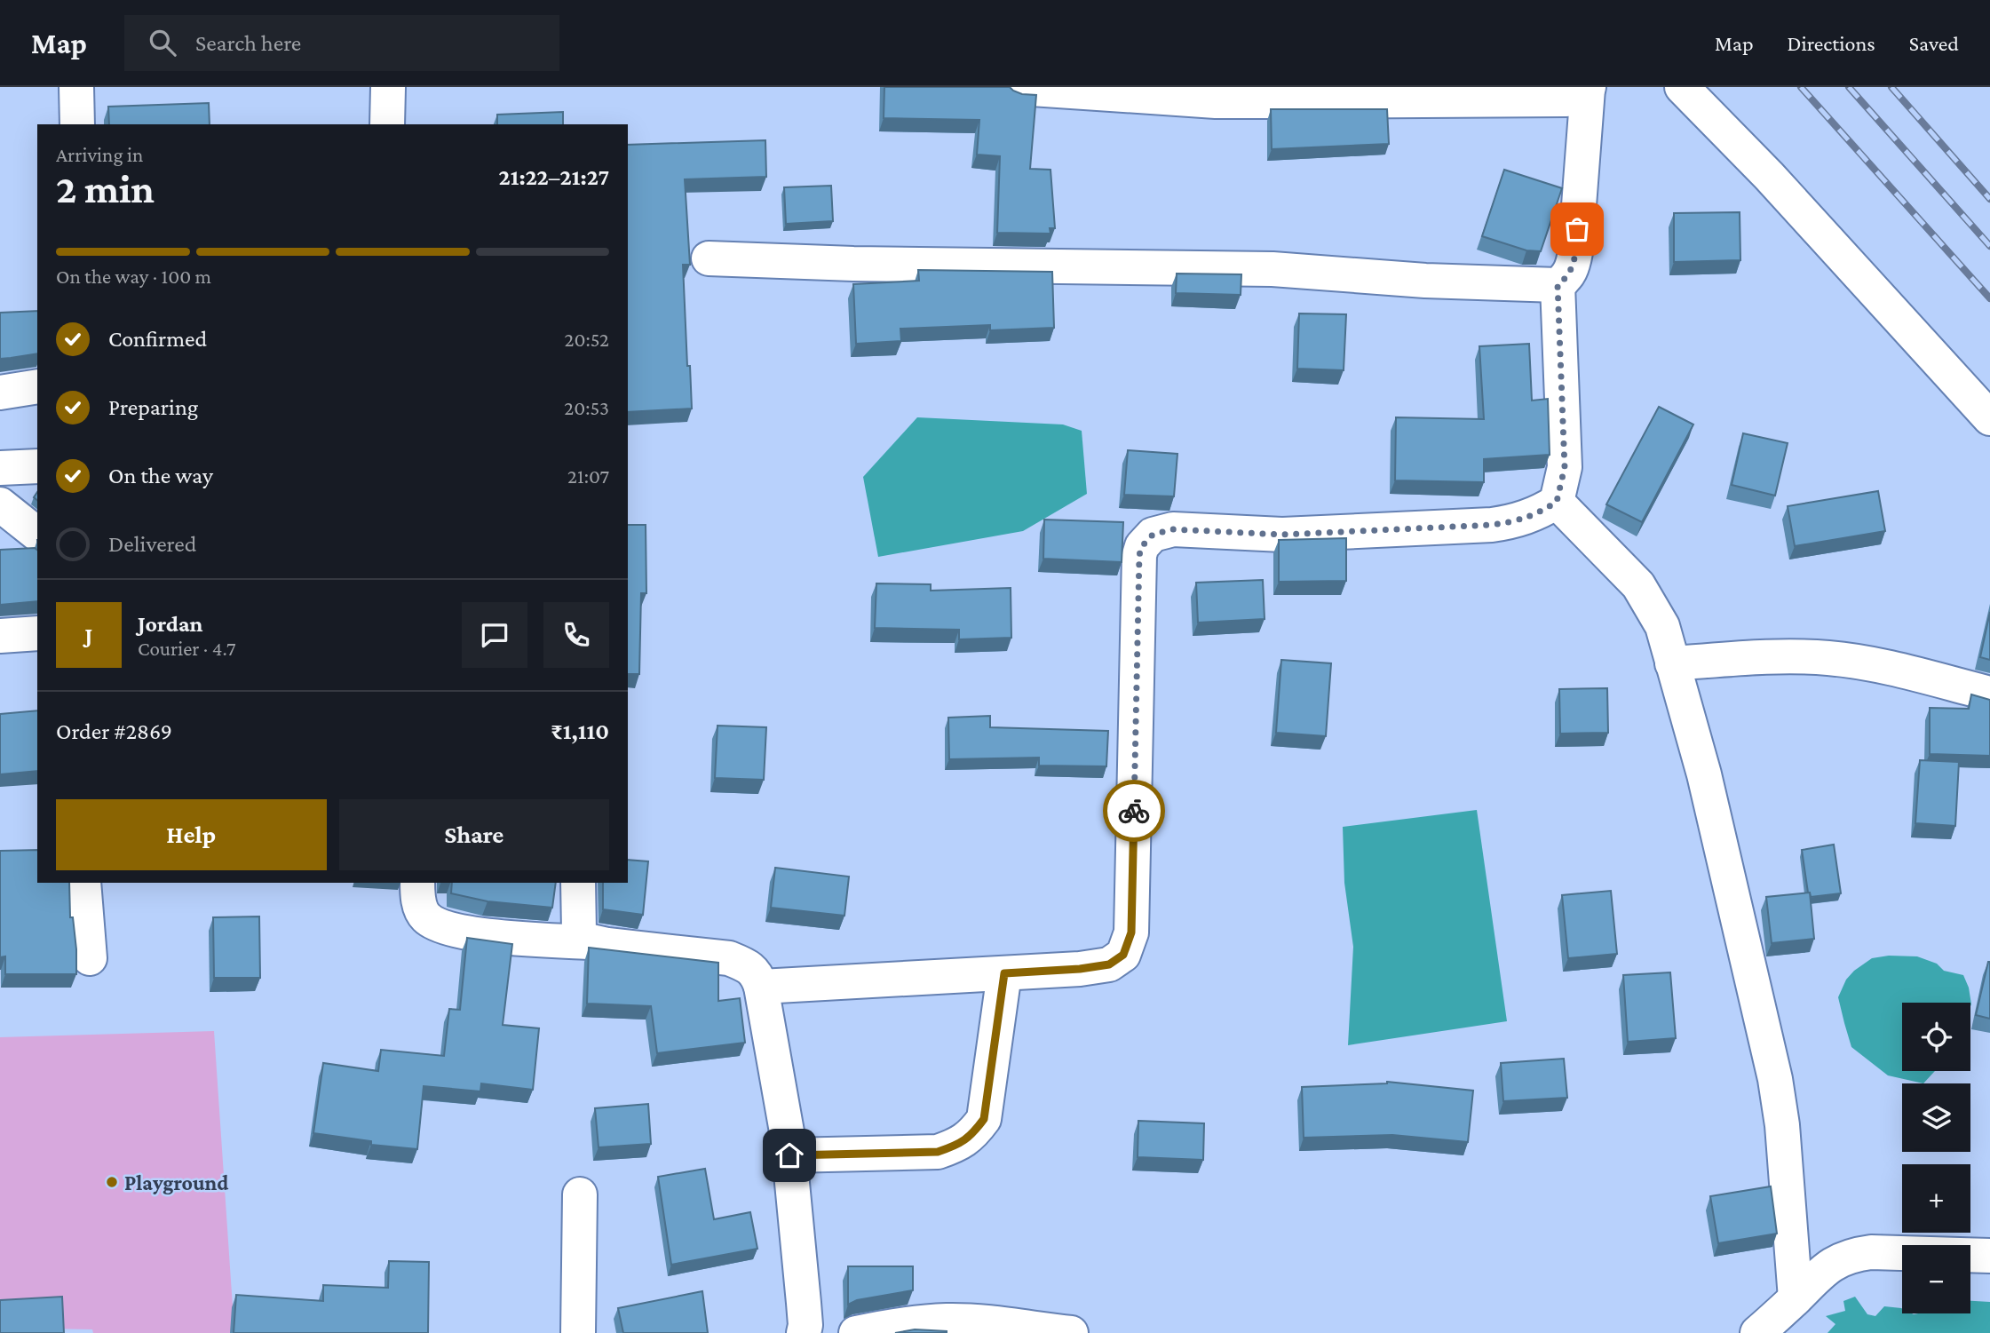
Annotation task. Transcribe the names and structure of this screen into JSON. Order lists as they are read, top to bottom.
{
  "places": ["Playground"],
  "page": {
    "header": "Map",
    "search": "Search here",
    "nav": ["Map", "Directions", "Saved"],
    "heading": ["2 min", "Arriving in", "21:22–21:27"],
    "panel": [
      "Jordan",
      "Courier · 4.7",
      "Order #2869",
      "₹1,110"
    ],
    "bar": "On the way · 100 m",
    "list": [
      ["Confirmed", "20:52"],
      ["Preparing", "20:53"],
      ["On the way", "21:07"],
      "Delivered"
    ],
    "round": "J",
    "buttons": ["Help", "Share"],
    "map_buttons": ["+", "−"]
  }
}
